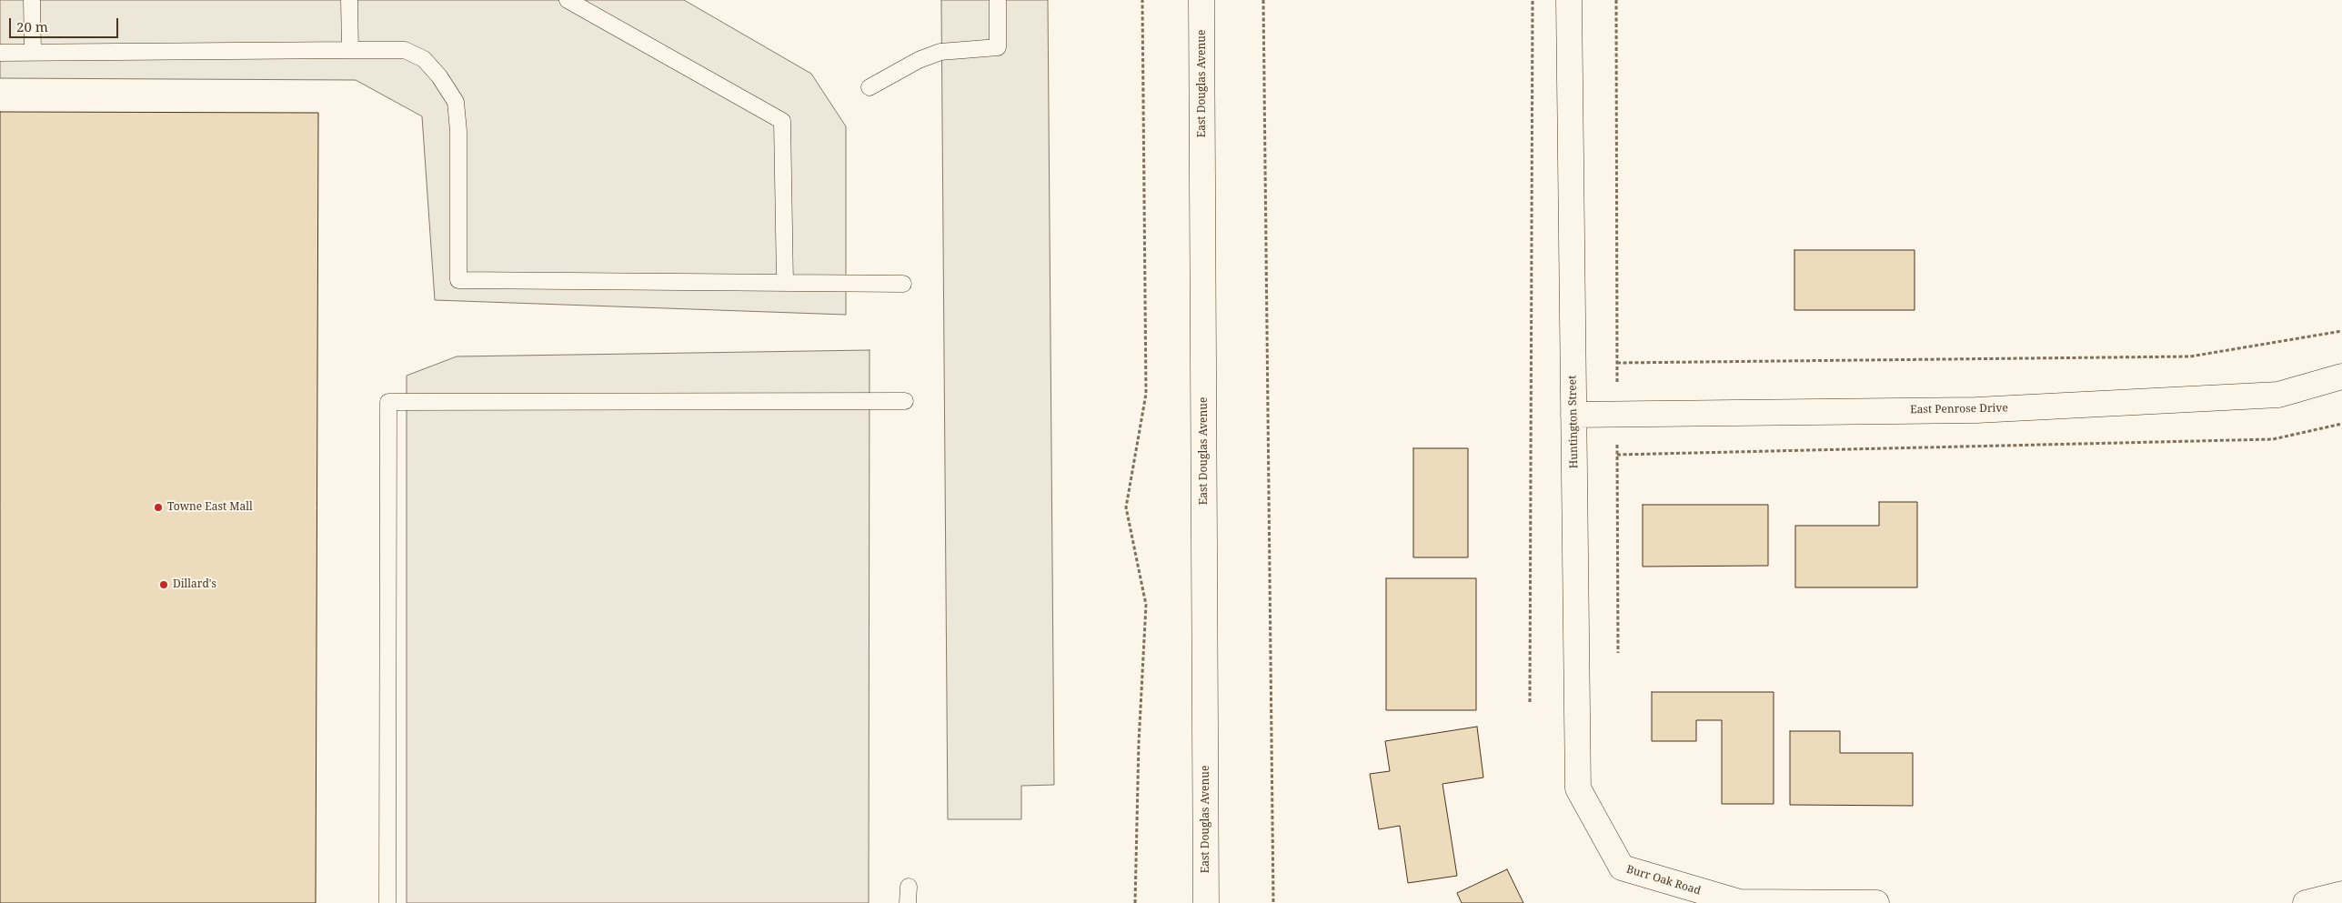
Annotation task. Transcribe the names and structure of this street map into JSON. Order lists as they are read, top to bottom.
{
  "streets": {
    "street": [
      "East Douglas Avenue",
      "East Penrose Drive",
      "Huntington Street",
      "Burr Oak Road"
    ]
  },
  "crossings": [
    ["East Penrose Drive", "Huntington Street"],
    ["Huntington Street", "Burr Oak Road"]
  ],
  "places": ["Towne East Mall", "Dillard's"],
  "scale_bar": "20 m"
}
